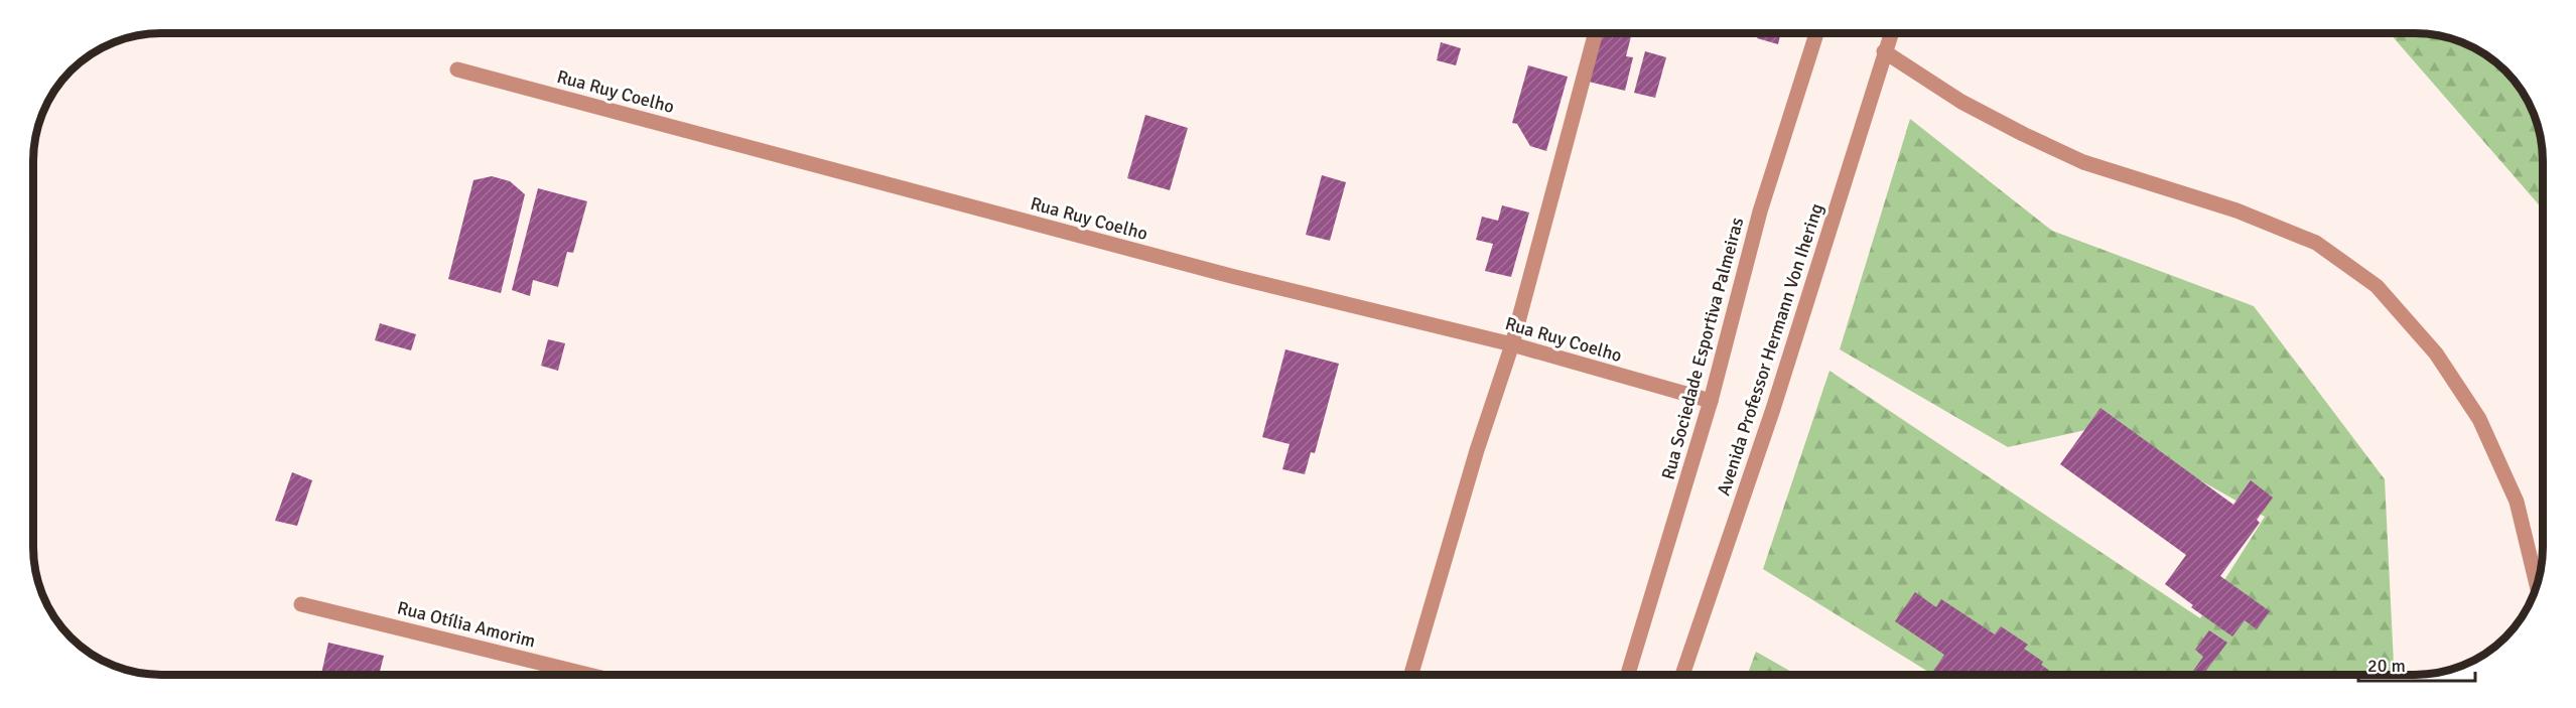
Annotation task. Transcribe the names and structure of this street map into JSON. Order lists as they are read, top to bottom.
{
  "streets": {
    "street": [
      "Rua Ruy Coelho",
      "Rua Sociedade Esportiva Palmeiras",
      "Avenida Professor Hermann Von Ihering",
      "Rua Otília Amorim"
    ]
  },
  "crossings": [
    ["Rua Ruy Coelho", "Rua Sociedade Esportiva Palmeiras"]
  ],
  "scale_bar": "20 m"
}
